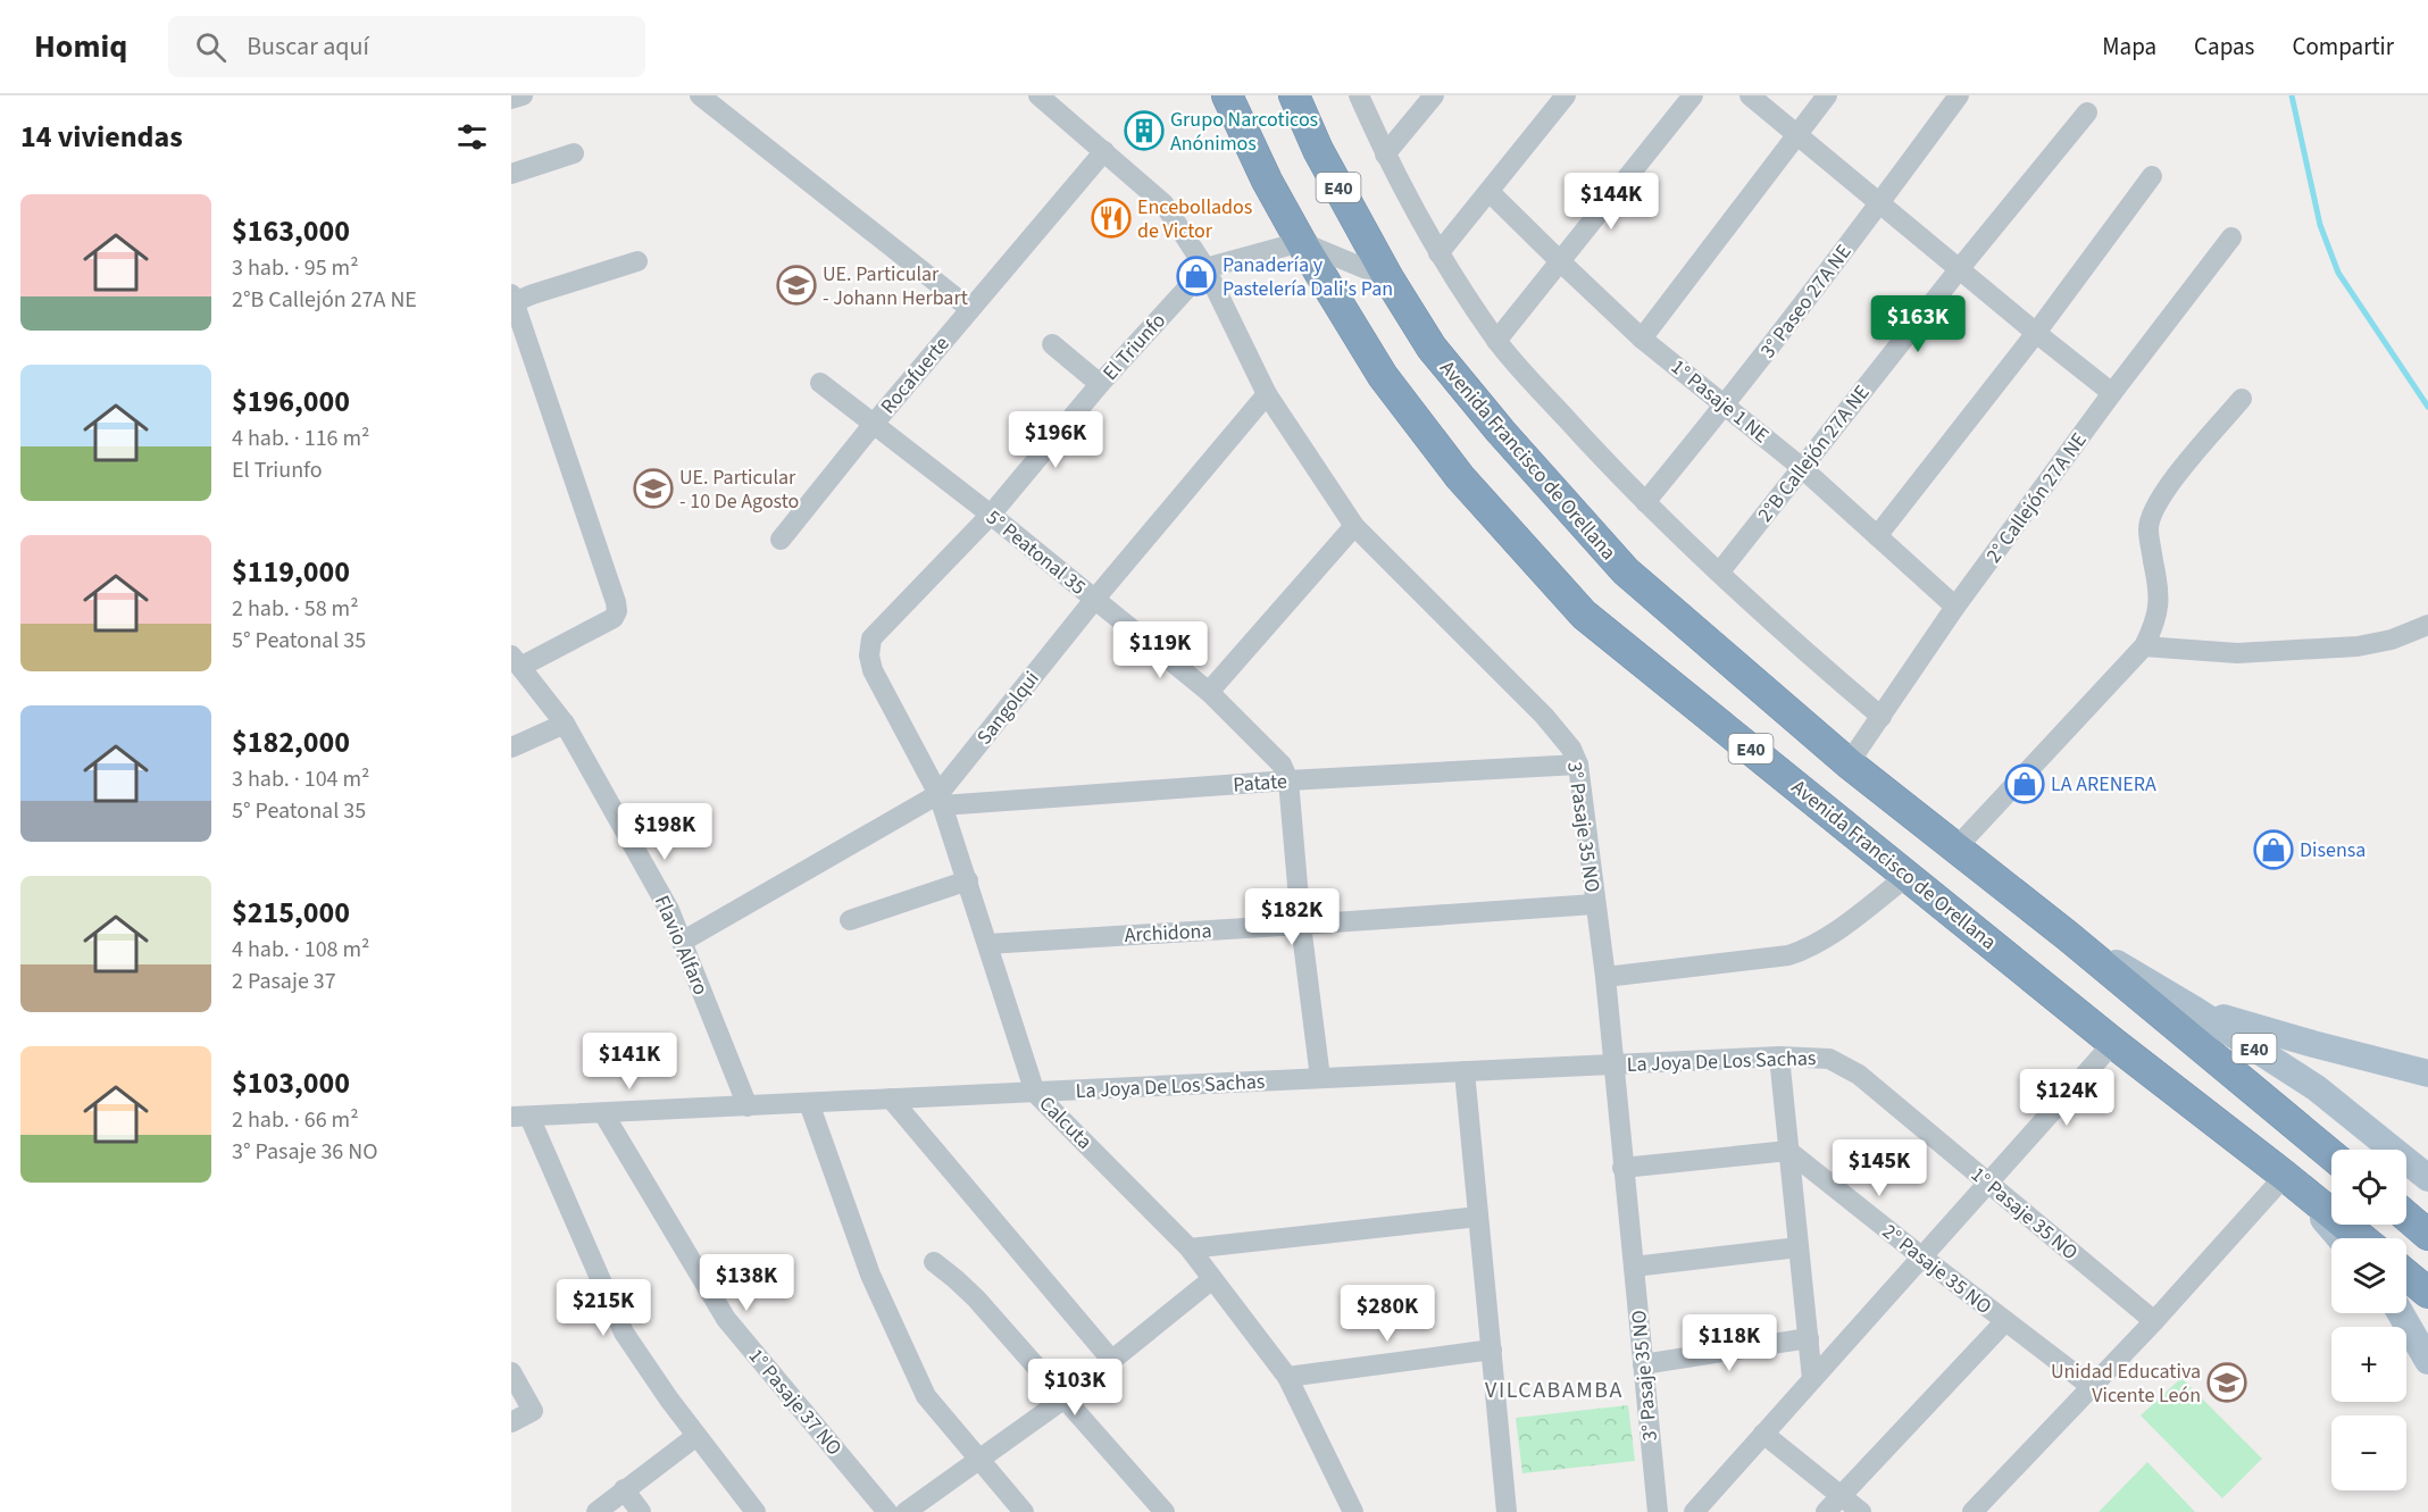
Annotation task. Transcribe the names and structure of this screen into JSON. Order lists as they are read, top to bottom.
{
  "streets": {
    "highway": ["E40", "Avenida Francisco de Orellana"],
    "street": [
      "3° Paseo 27A NE",
      "El Triunfo",
      "Rocafuerte",
      "1° Pasaje 1 NE",
      "2°B Callejón 27A NE",
      "2° Callejón 27A NE",
      "5° Peatonal 35",
      "Sangolqui",
      "Patate",
      "3° Pasaje 35 NO",
      "Archidona",
      "Flavio Alfaro",
      "La Joya De Los Sachas",
      "Calcuta",
      "1° Pasaje 35 NO",
      "2° Pasaje 35 NO",
      "1° Pasaje 37 NO"
    ]
  },
  "crossings": [
    ["3° Paseo 27A NE", "1° Pasaje 1 NE"],
    ["El Triunfo", "5° Peatonal 35"],
    ["El Triunfo", "3° Pasaje 35 NO"],
    ["El Triunfo", "Calcuta"],
    ["Rocafuerte", "5° Peatonal 35"],
    ["Rocafuerte", "3° Pasaje 35 NO"],
    ["1° Pasaje 1 NE", "2°B Callejón 27A NE"],
    ["1° Pasaje 1 NE", "2° Callejón 27A NE"],
    ["Avenida Francisco de Orellana", "2° Callejón 27A NE"],
    ["5° Peatonal 35", "Sangolqui"],
    ["5° Peatonal 35", "Patate"],
    ["Sangolqui", "Patate"],
    ["Sangolqui", "3° Pasaje 35 NO"],
    ["Sangolqui", "Flavio Alfaro"],
    ["Sangolqui", "Calcuta"],
    ["Patate", "3° Pasaje 35 NO"],
    ["Patate", "Calcuta"],
    ["3° Pasaje 35 NO", "Archidona"],
    ["3° Pasaje 35 NO", "La Joya De Los Sachas"],
    ["Archidona", "Calcuta"],
    ["Flavio Alfaro", "La Joya De Los Sachas"],
    ["La Joya De Los Sachas", "Calcuta"],
    ["La Joya De Los Sachas", "1° Pasaje 35 NO"],
    ["La Joya De Los Sachas", "1° Pasaje 37 NO"]
  ],
  "districts": ["VILCABAMBA"],
  "places": {
    "building": ["Grupo Narcoticos Anónimos"],
    "restaurant": ["Encebollados de Victor"],
    "shop": ["Panadería y Pastelería Dali's Pan", "LA ARENERA", "Disensa"],
    "school or university": ["UE. Particular - Johann Herbart", "UE. Particular - 10 De Agosto", "Unidad Educativa Vicente León"]
  },
  "page": {
    "header": "Homiq",
    "search": "Buscar aquí",
    "nav": ["Mapa", "Capas", "Compartir"],
    "heading": "14 viviendas",
    "price": [
      "$144K",
      "$163K",
      "$196K",
      "$119K",
      "$198K",
      "$182K",
      "$141K",
      "$124K",
      "$145K",
      "$138K",
      "$215K",
      "$280K",
      "$118K",
      "$103K"
    ],
    "list": [
      {
        "name": "$163,000",
        "note": "3 hab. · 95 m² · 2°B Callejón 27A NE"
      },
      {
        "name": "$196,000",
        "note": "4 hab. · 116 m² · El Triunfo"
      },
      {
        "name": "$119,000",
        "note": "2 hab. · 58 m² · 5° Peatonal 35"
      },
      {
        "name": "$182,000",
        "note": "3 hab. · 104 m² · 5° Peatonal 35"
      },
      {
        "name": "$215,000",
        "note": "4 hab. · 108 m² · 2 Pasaje 37"
      },
      {
        "name": "$103,000",
        "note": "2 hab. · 66 m² · 3° Pasaje 36 NO"
      }
    ],
    "map_buttons": ["+", "−"]
  }
}
